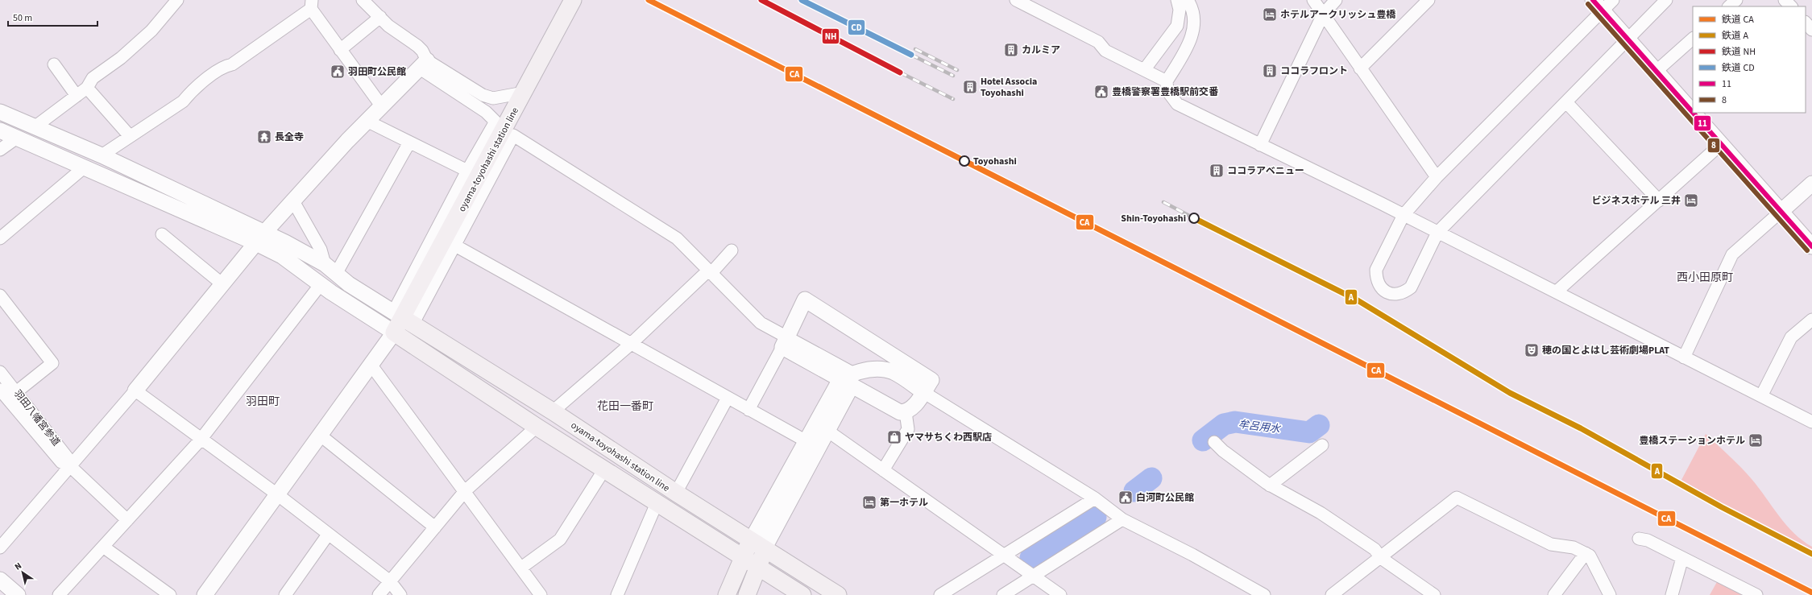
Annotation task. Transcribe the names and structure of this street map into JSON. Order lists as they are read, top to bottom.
{
  "streets": {
    "main road": ["oyama-toyohashi station line"],
    "street": ["羽田八幡宮参道"]
  },
  "districts": ["西小田原町", "羽田町", "花田一番町"],
  "water": ["牟呂用水"],
  "places": {
    "hotel": [
      "ホテルアークリッシュ豊橋",
      "ビジネスホテル 三井",
      "豊橋ステーションホテル",
      "第一ホテル"
    ],
    "building": [
      "カルミア",
      "ココラフロント",
      "Hotel Associa Toyohashi",
      "ココラアベニュー"
    ],
    "public building": ["羽田町公民館", "豊橋警察署豊橋駅前交番", "白河町公民館"],
    "temple": ["長全寺"],
    "other": ["Toyohashi", "Shin-Toyohashi"],
    "theatre": ["穂の国とよはし芸術劇場PLAT"],
    "shop": ["ヤマサちくわ西駅店"]
  },
  "lines": [
    "rail line CA",
    "rail line NH",
    "rail line CD",
    "transit line 11",
    "transit line 8",
    "rail line A"
  ],
  "legend": [
    "鉄道 CA",
    "鉄道 A",
    "鉄道 NH",
    "鉄道 CD",
    "11",
    "8"
  ],
  "scale_bar": "50 m",
  "north": "top left"
}
